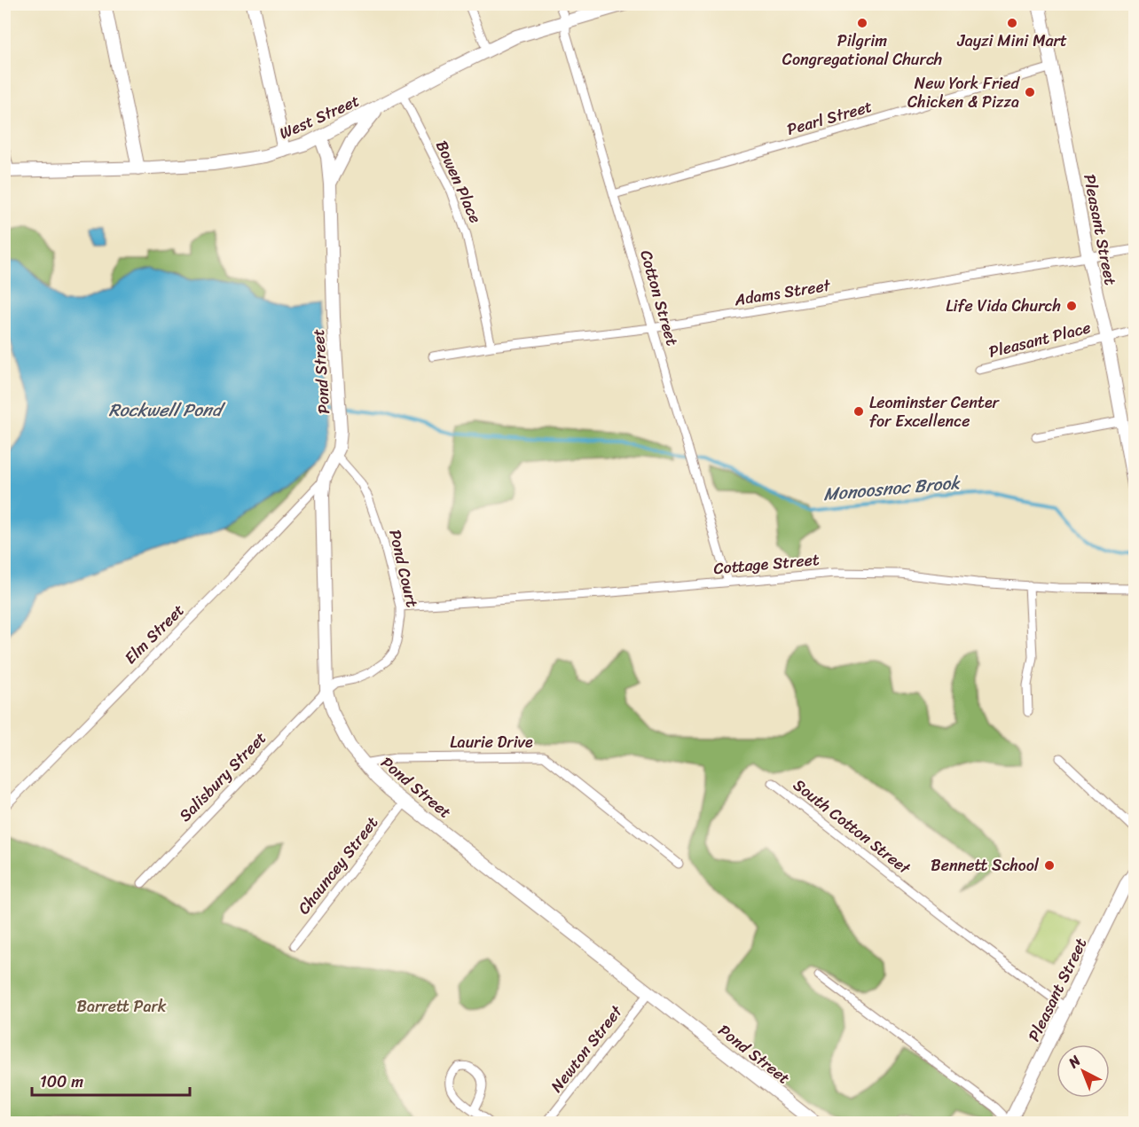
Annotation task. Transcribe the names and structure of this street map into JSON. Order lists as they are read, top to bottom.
{
  "streets": {
    "street": [
      "West Street",
      "Pearl Street",
      "Bowen Place",
      "Pleasant Street",
      "Adams Street",
      "Cotton Street",
      "Pleasant Place",
      "Pond Street",
      "Cottage Street",
      "Pond Court",
      "Elm Street",
      "Laurie Drive",
      "Salisbury Street",
      "South Cotton Street",
      "Chauncey Street",
      "Newton Street"
    ]
  },
  "crossings": [
    ["West Street", "Bowen Place"],
    ["West Street", "Cotton Street"],
    ["West Street", "Pond Street"],
    ["Pearl Street", "Pleasant Street"],
    ["Pearl Street", "Cotton Street"],
    ["Bowen Place", "Adams Street"],
    ["Pleasant Street", "Adams Street"],
    ["Pleasant Street", "Pleasant Place"],
    ["Pleasant Street", "South Cotton Street"],
    ["Adams Street", "Cotton Street"],
    ["Cotton Street", "Cottage Street"],
    ["Pond Street", "Pond Court"],
    ["Pond Street", "Elm Street"],
    ["Pond Street", "Laurie Drive"],
    ["Pond Street", "Salisbury Street"],
    ["Pond Street", "Chauncey Street"],
    ["Pond Street", "Newton Street"],
    ["Cottage Street", "Pond Court"],
    ["Pond Court", "Salisbury Street"]
  ],
  "water": ["Rockwell Pond", "Monoosnoc Brook"],
  "parks": ["Barrett Park"],
  "places": [
    "Pilgrim Congregational Church",
    "Jayzi Mini Mart",
    "New York Fried Chicken & Pizza",
    "Life Vida Church",
    "Leominster Center for Excellence",
    "Bennett School"
  ],
  "scale_bar": "100 m",
  "north": "top left"
}
